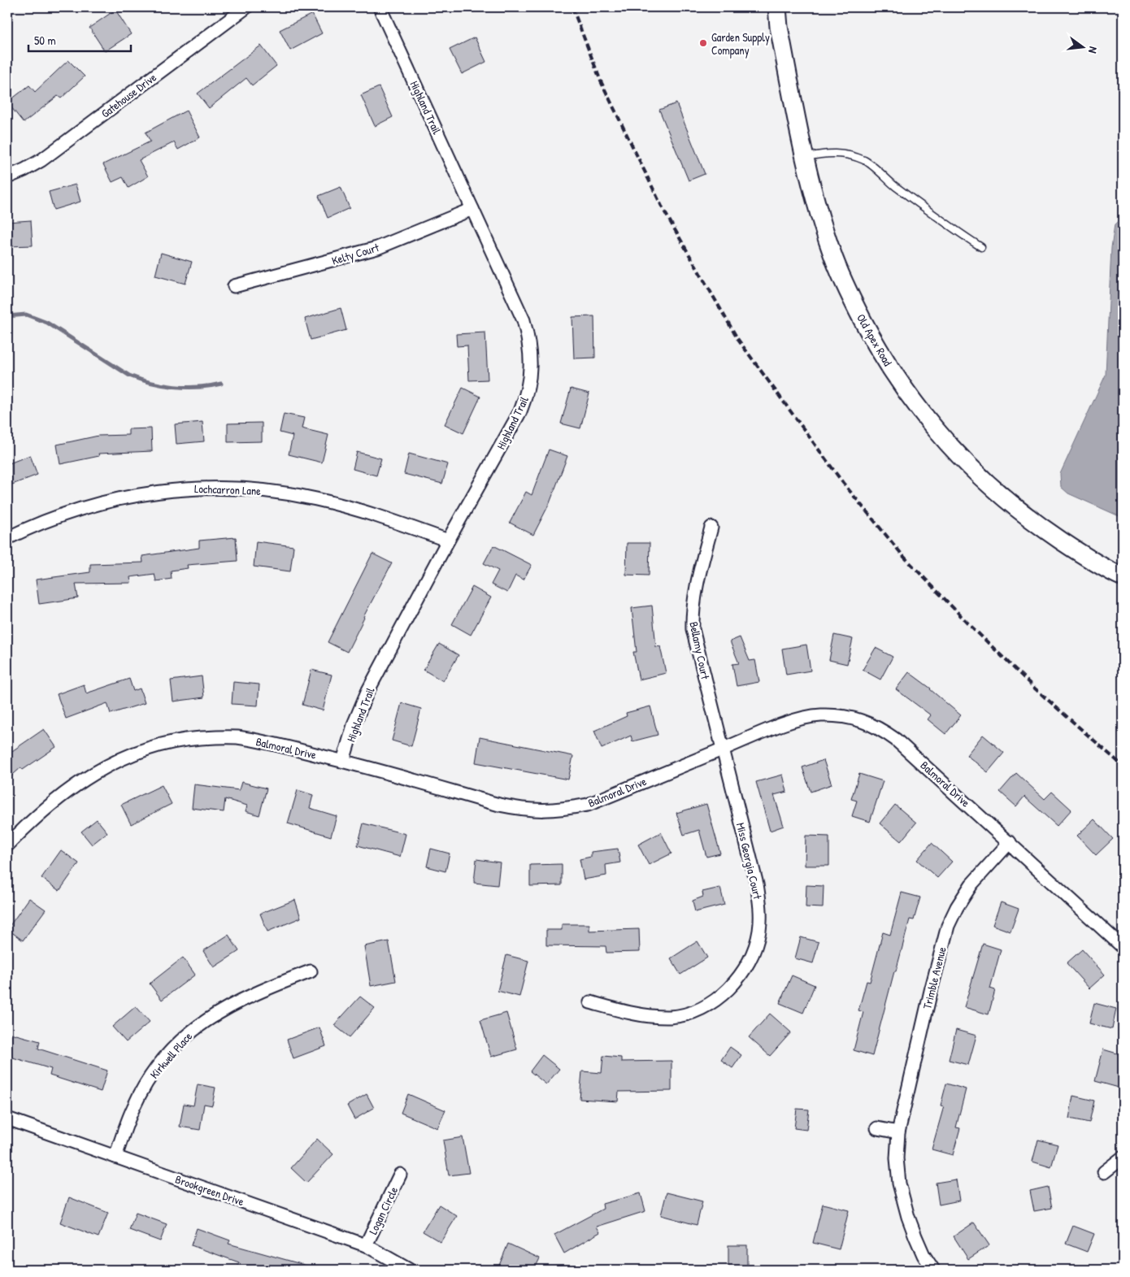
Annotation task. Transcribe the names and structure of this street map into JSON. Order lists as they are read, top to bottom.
{
  "streets": {
    "main road": ["Old Apex Road"],
    "street": [
      "Gatehouse Drive",
      "Highland Trail",
      "Kelty Court",
      "Lochcarron Lane",
      "Bellamy Court",
      "Balmoral Drive",
      "Miss Georgia Court",
      "Trimble Avenue",
      "Kirkwell Place",
      "Brookgreen Drive",
      "Logan Circle"
    ]
  },
  "crossings": [
    ["Highland Trail", "Kelty Court"],
    ["Highland Trail", "Lochcarron Lane"],
    ["Highland Trail", "Balmoral Drive"],
    ["Bellamy Court", "Balmoral Drive"],
    ["Bellamy Court", "Miss Georgia Court"],
    ["Balmoral Drive", "Miss Georgia Court"],
    ["Balmoral Drive", "Trimble Avenue"],
    ["Kirkwell Place", "Brookgreen Drive"],
    ["Brookgreen Drive", "Logan Circle"]
  ],
  "places": ["Garden Supply Company"],
  "scale_bar": "50 m",
  "north": "right"
}
